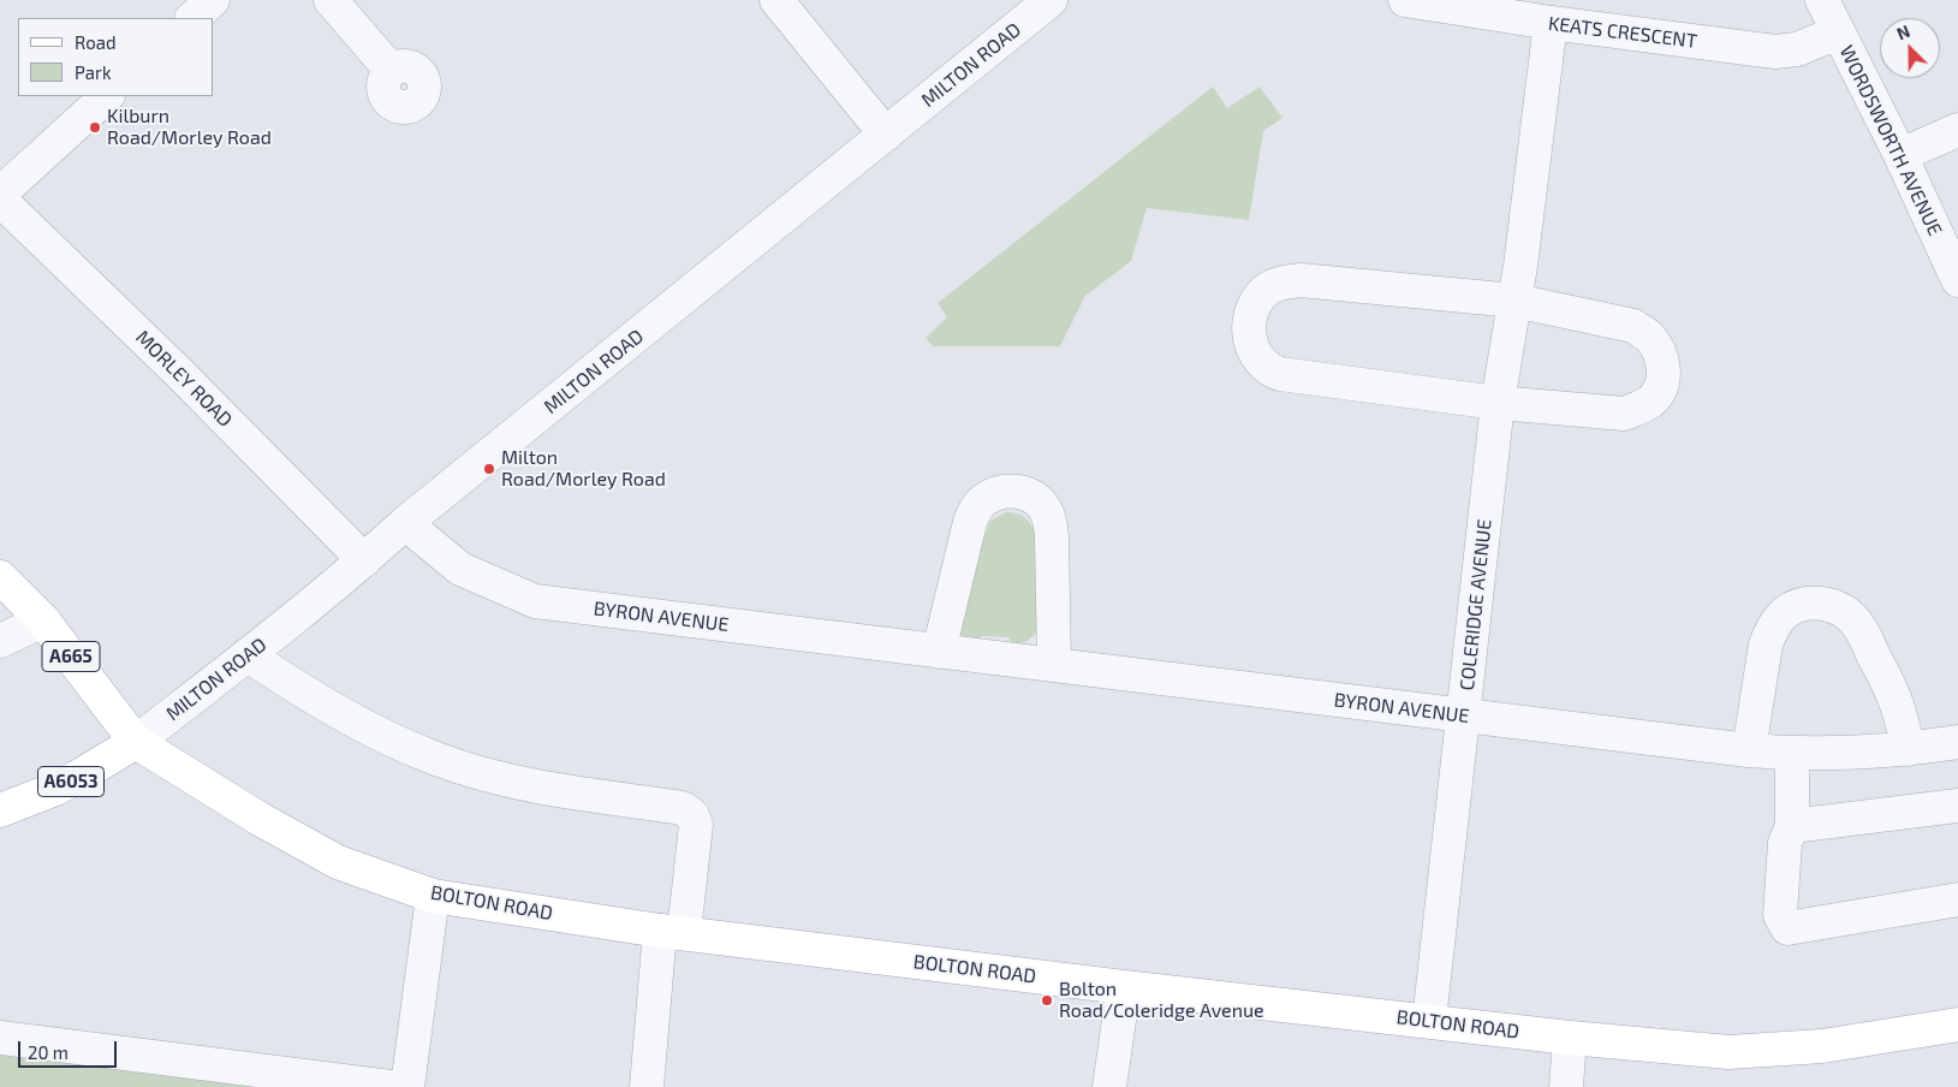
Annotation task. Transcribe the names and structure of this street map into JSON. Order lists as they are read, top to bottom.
{
  "streets": {
    "main road": ["A665", "A6053", "BOLTON ROAD"],
    "street": [
      "KEATS CRESCENT",
      "MILTON ROAD",
      "WORDSWORTH AVENUE",
      "MORLEY ROAD",
      "COLERIDGE AVENUE",
      "BYRON AVENUE"
    ]
  },
  "crossings": [
    ["KEATS CRESCENT", "WORDSWORTH AVENUE"],
    ["KEATS CRESCENT", "COLERIDGE AVENUE"],
    ["MILTON ROAD", "MORLEY ROAD"],
    ["MILTON ROAD", "BYRON AVENUE"],
    ["MILTON ROAD", "A665"],
    ["MILTON ROAD", "A6053"],
    ["MILTON ROAD", "BOLTON ROAD"],
    ["COLERIDGE AVENUE", "BYRON AVENUE"],
    ["COLERIDGE AVENUE", "BOLTON ROAD"],
    ["A665", "A6053"],
    ["A665", "BOLTON ROAD"],
    ["A6053", "BOLTON ROAD"]
  ],
  "places": ["Kilburn Road/Morley Road", "Milton Road/Morley Road", "Bolton Road/Coleridge Avenue"],
  "legend": ["Road", "Park"],
  "scale_bar": "20 m",
  "north": "top left"
}
